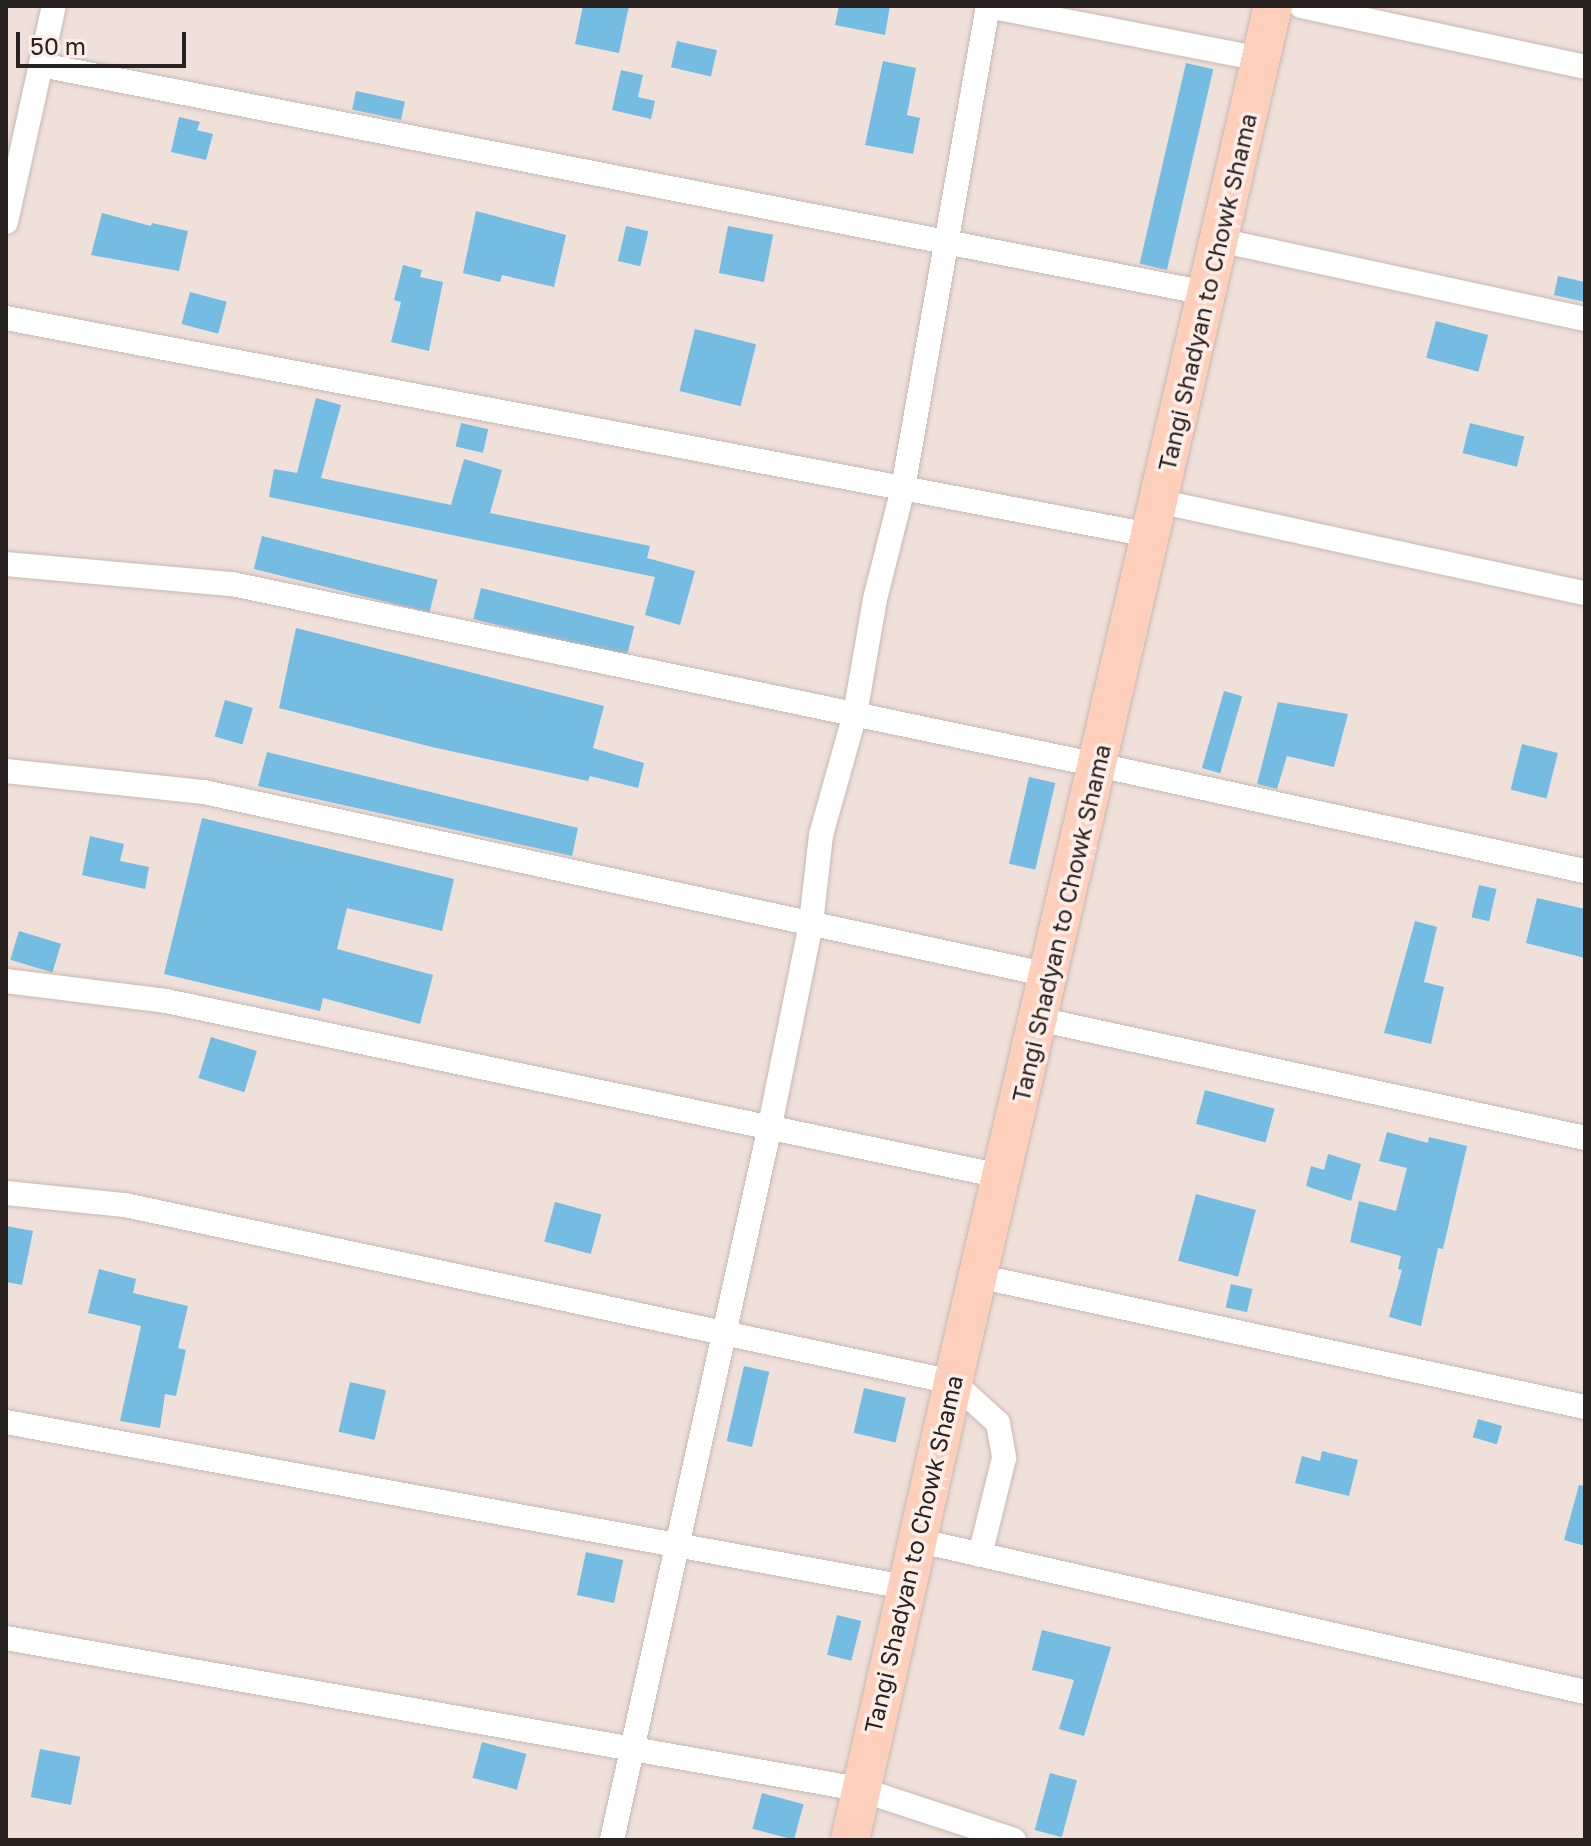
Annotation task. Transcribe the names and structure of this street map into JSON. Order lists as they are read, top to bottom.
{
  "streets": {
    "main road": ["Tangi Shadyan to Chowk Shama"]
  },
  "scale_bar": "50 m"
}
